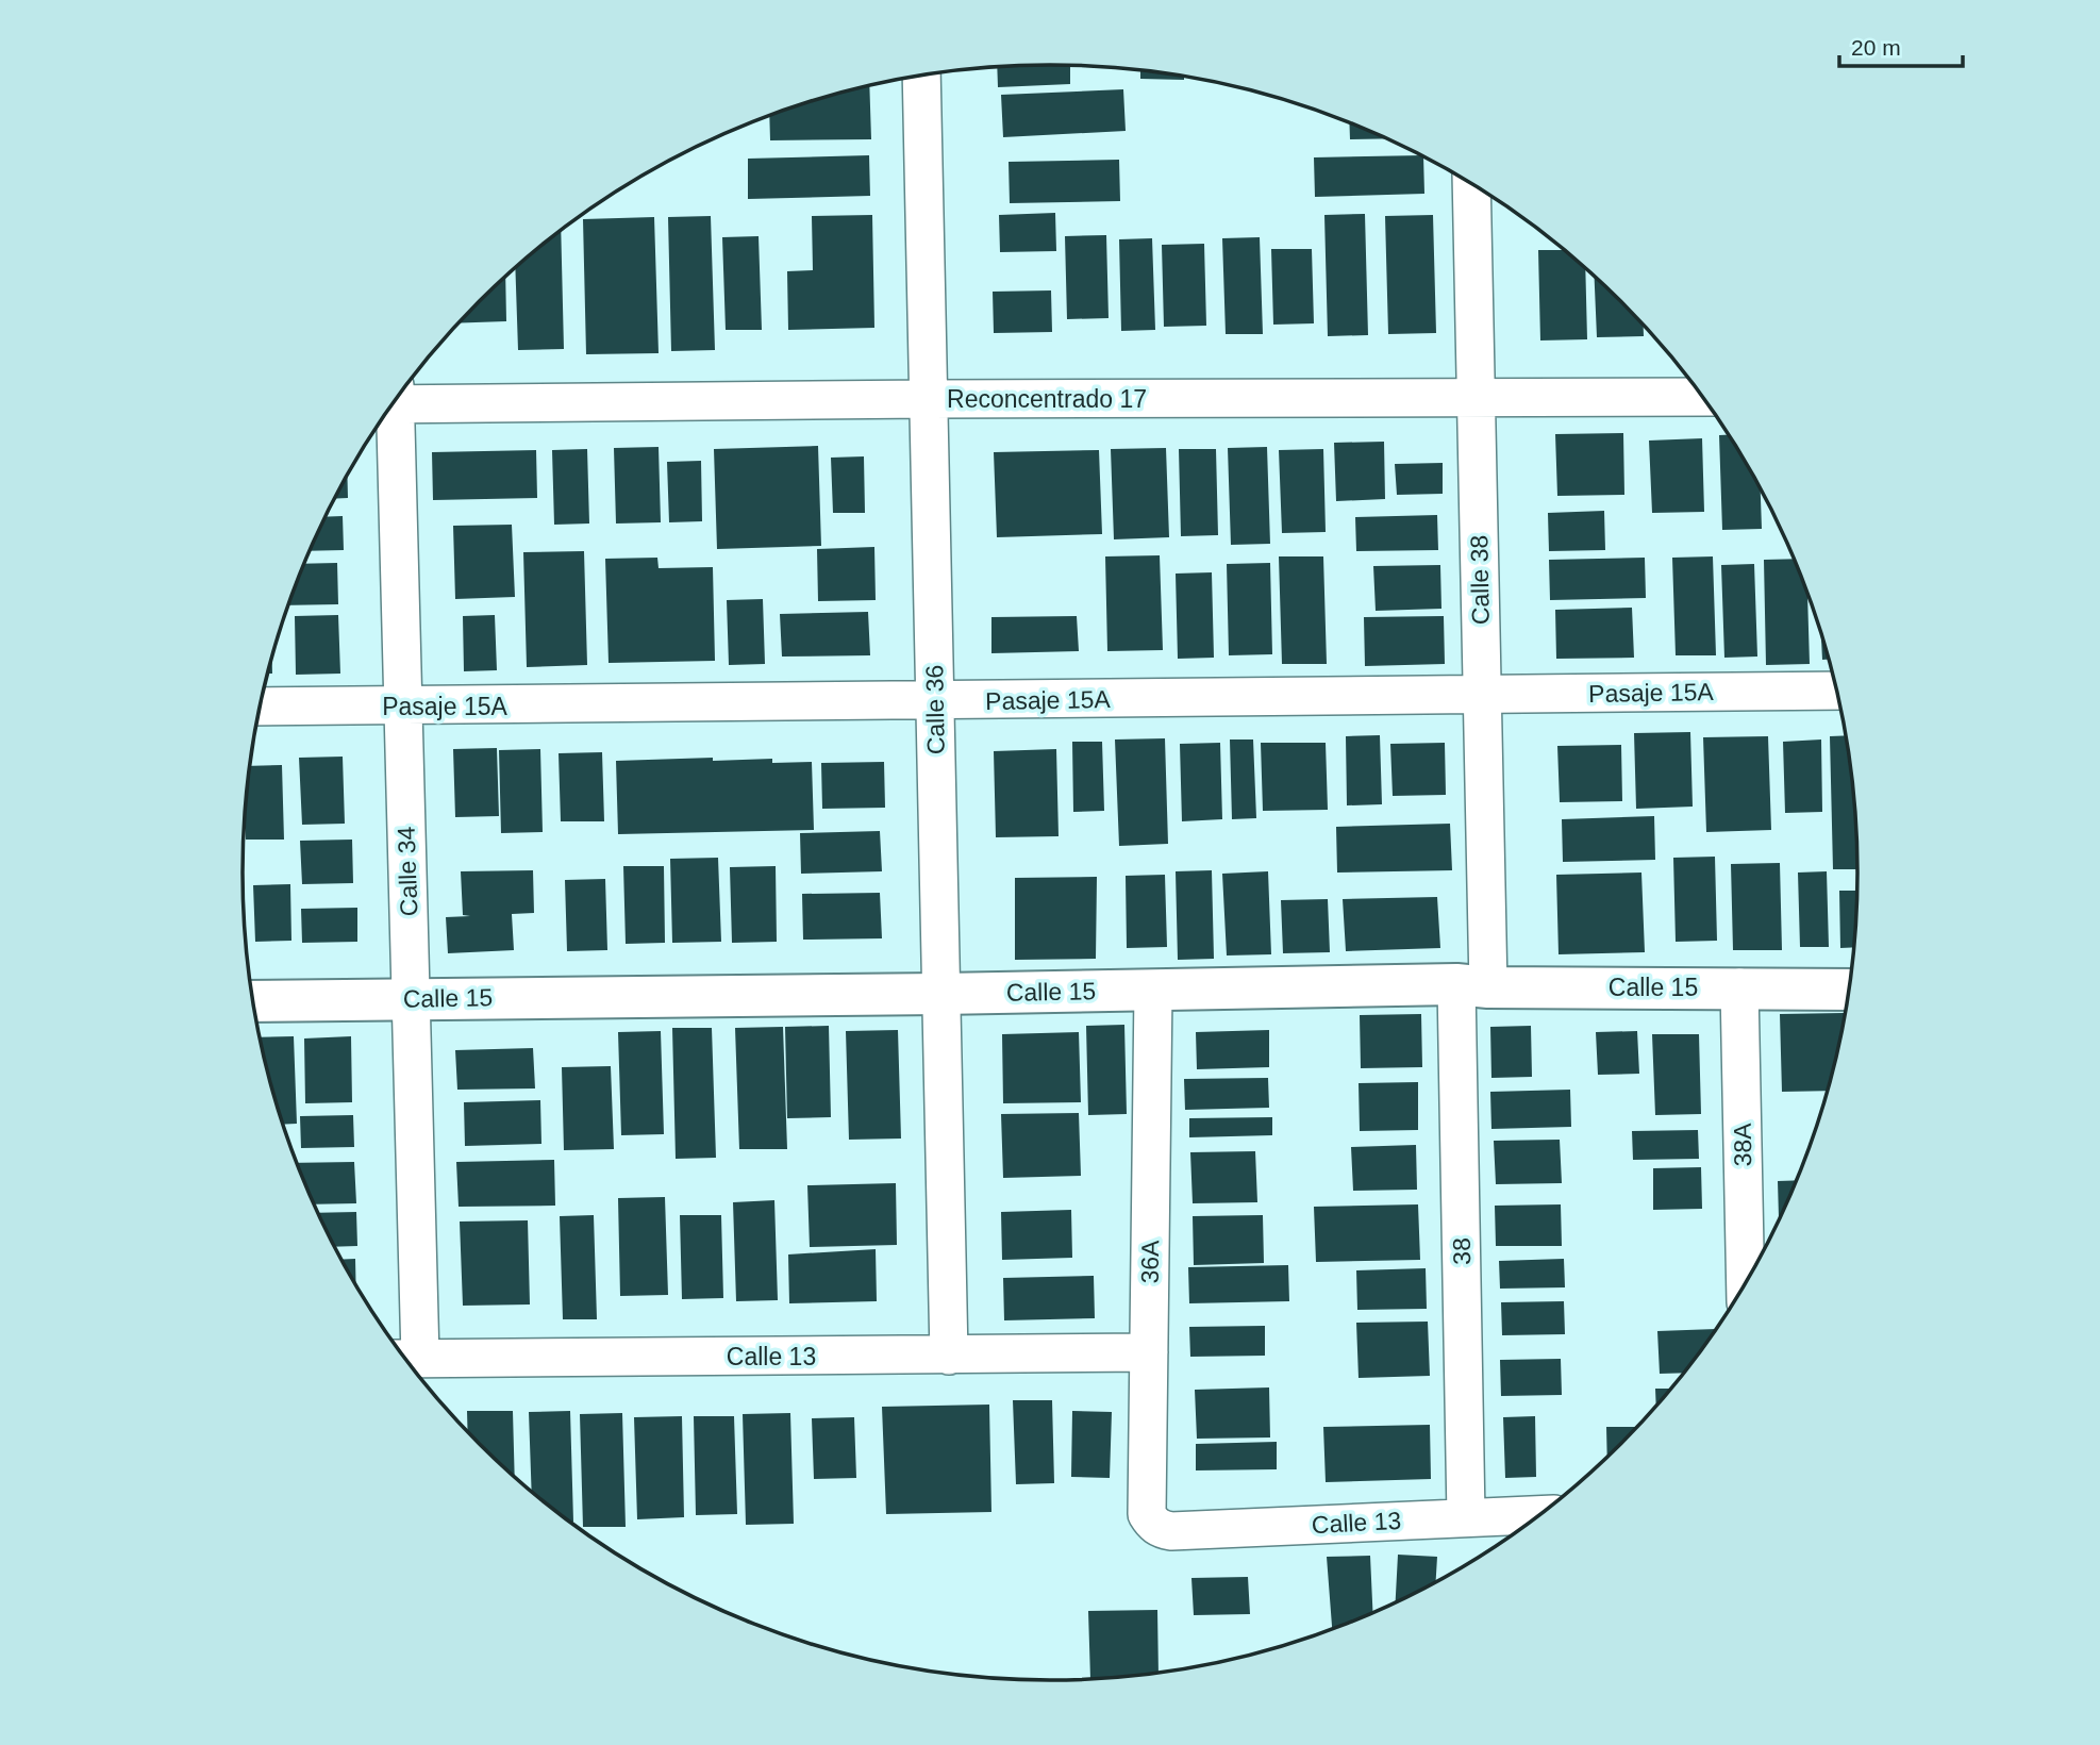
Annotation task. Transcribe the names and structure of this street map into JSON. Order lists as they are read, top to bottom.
{
  "streets": {
    "street": [
      "Reconcentrado 17",
      "Calle 38",
      "Pasaje 15A",
      "Calle 36",
      "Calle 34",
      "Calle 15",
      "38A",
      "38",
      "36A",
      "Calle 13"
    ]
  },
  "crossings": [
    ["Reconcentrado 17", "Calle 38"],
    ["Reconcentrado 17", "Calle 36"],
    ["Calle 38", "Pasaje 15A"],
    ["Calle 38", "Calle 15"],
    ["Calle 38", "38"],
    ["Pasaje 15A", "Calle 36"],
    ["Pasaje 15A", "Calle 34"],
    ["Calle 36", "Calle 15"],
    ["Calle 36", "Calle 13"],
    ["Calle 34", "Calle 15"],
    ["Calle 34", "Calle 13"],
    ["Calle 15", "38A"],
    ["Calle 15", "38"],
    ["Calle 15", "36A"],
    ["38", "Calle 13"],
    ["36A", "Calle 13"]
  ],
  "scale_bar": "20 m"
}
